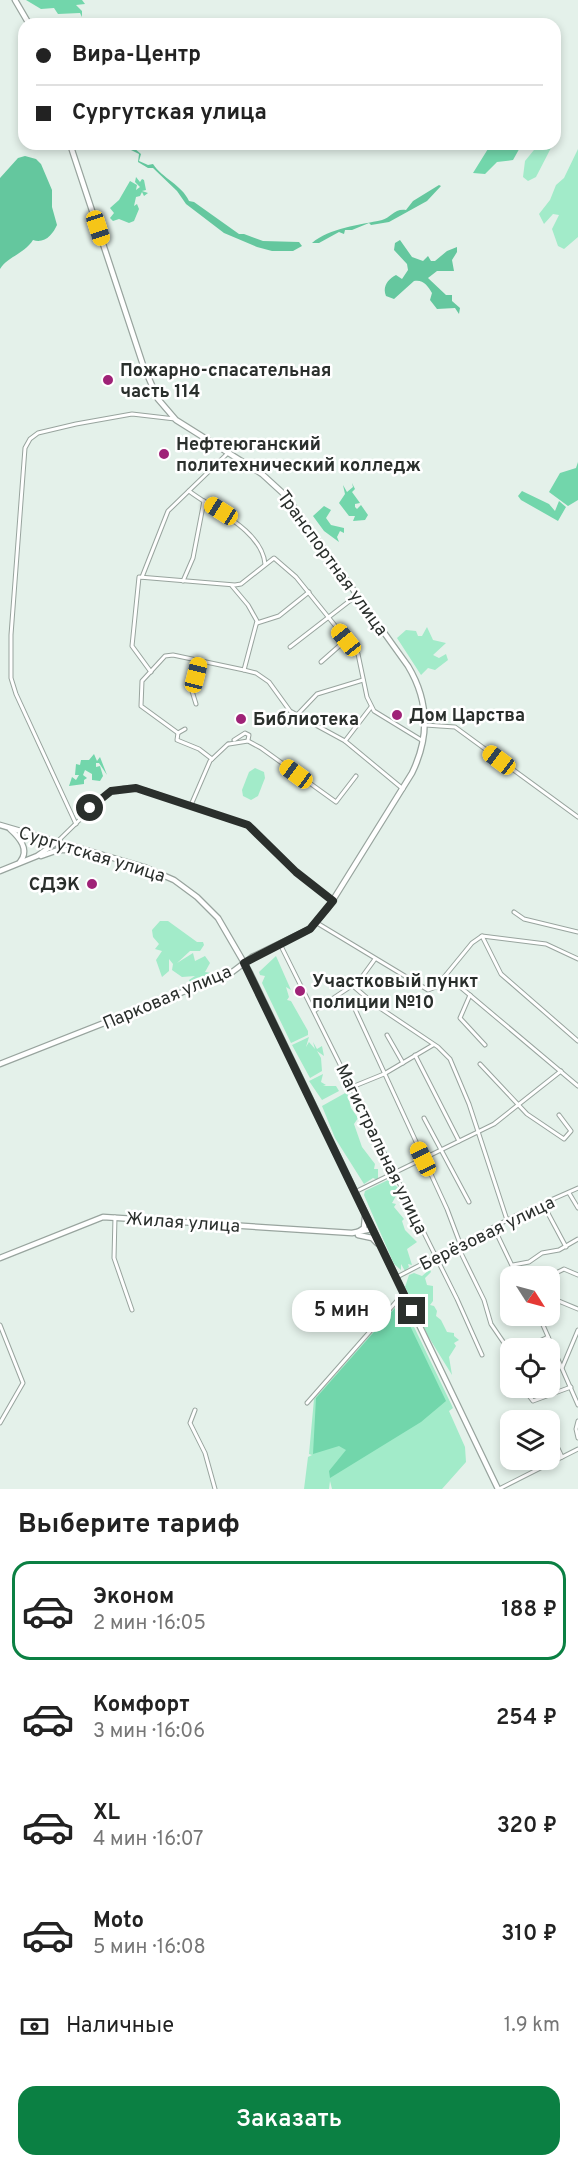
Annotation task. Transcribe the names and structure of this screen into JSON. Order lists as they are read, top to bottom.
{
  "streets": {
    "main road": [
      "Транспортная улица",
      "Сургутская улица",
      "Парковая улица",
      "Жилая улица"
    ],
    "street": ["Магистральная улица", "Берёзовая улица"]
  },
  "crossings": [
    ["Транспортная улица", "Парковая улица"],
    ["Сургутская улица", "Парковая улица"],
    ["Сургутская улица", "Жилая улица"],
    ["Сургутская улица", "Берёзовая улица"],
    ["Парковая улица", "Магистральная улица"],
    ["Магистральная улица", "Берёзовая улица"]
  ],
  "places": [
    "Пожарно-спасательная часть 114",
    "Нефтеюганский политехнический колледж",
    "Дом Царства",
    "Библиотека",
    "СДЭК",
    "Участковый пункт полиции №10"
  ],
  "north": "bottom right",
  "page": {
    "banner": ["Вира-Центр", "Сургутская улица"],
    "bubble": "5 мин",
    "heading": "Выберите тариф",
    "list": [
      {
        "name": "Эконом",
        "note": "2 мин · 16:05",
        "value": "188 ₽"
      },
      {
        "name": "Комфорт",
        "note": "3 мин · 16:06",
        "value": "254 ₽"
      },
      {
        "name": "XL",
        "note": "4 мин · 16:07",
        "value": "320 ₽"
      },
      {
        "name": "Moto",
        "note": "5 мин · 16:08",
        "value": "310 ₽"
      }
    ],
    "pay": ["Наличные", "1.9 km"],
    "buttons": "Заказать"
  }
}
